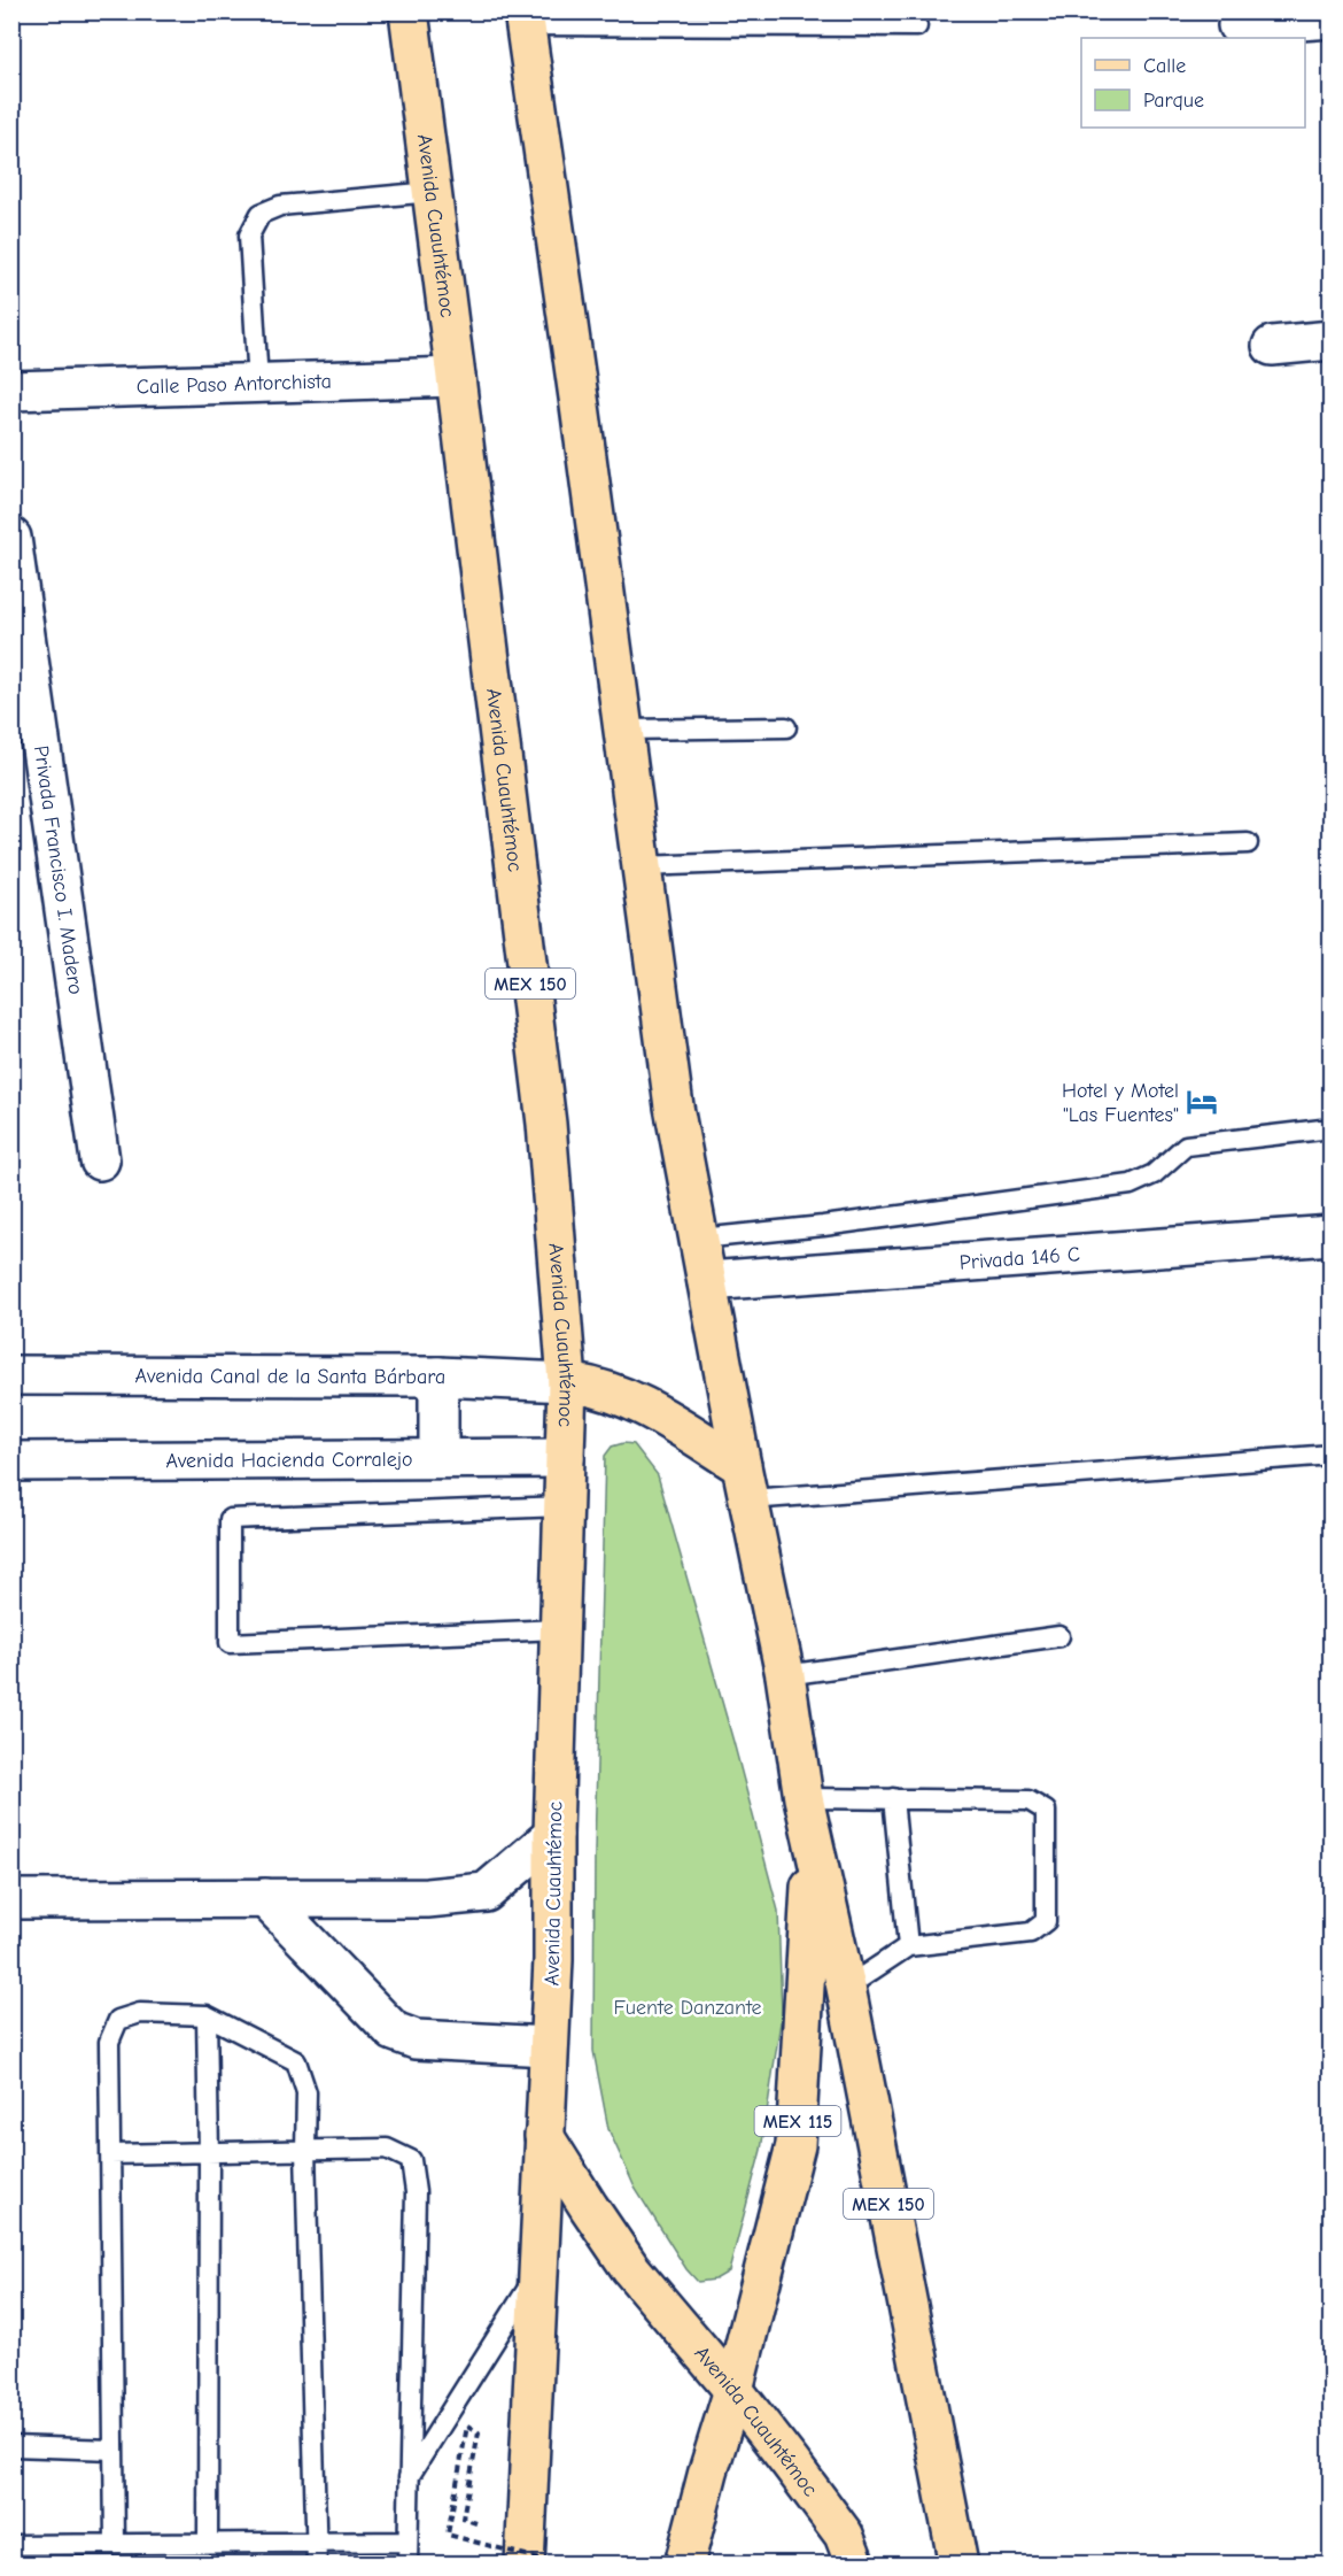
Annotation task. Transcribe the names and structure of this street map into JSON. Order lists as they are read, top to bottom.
{
  "streets": {
    "main road": ["Avenida Cuauhtémoc", "MEX 150", "MEX 115"],
    "street": [
      "Calle Paso Antorchista",
      "Privada Francisco I. Madero",
      "Privada 146 C",
      "Avenida Canal de la Santa Bárbara",
      "Avenida Hacienda Corralejo"
    ]
  },
  "crossings": [
    ["Avenida Cuauhtémoc", "Calle Paso Antorchista"],
    ["Avenida Cuauhtémoc", "Avenida Canal de la Santa Bárbara"],
    ["Avenida Cuauhtémoc", "Avenida Hacienda Corralejo"],
    ["Avenida Cuauhtémoc", "MEX 115"],
    ["MEX 150", "Privada 146 C"],
    ["MEX 150", "MEX 115"]
  ],
  "parks": ["Fuente Danzante"],
  "places": {
    "hotel": ["Hotel y Motel \"Las Fuentes\""]
  },
  "legend": ["Calle", "Parque"]
}
